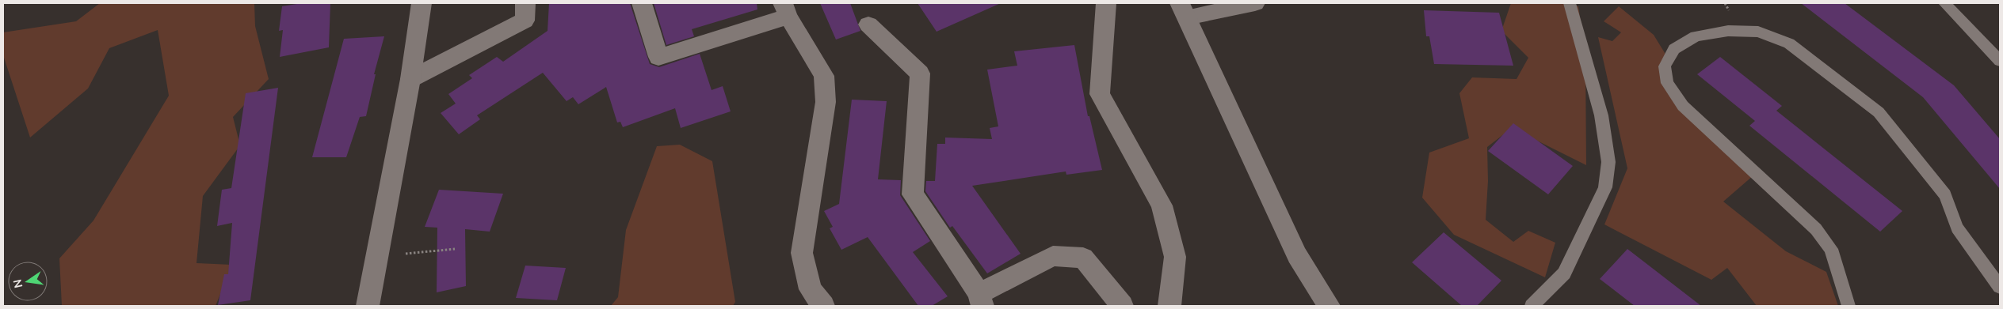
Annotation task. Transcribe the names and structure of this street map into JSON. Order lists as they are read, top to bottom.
{
  "north": "left"
}
